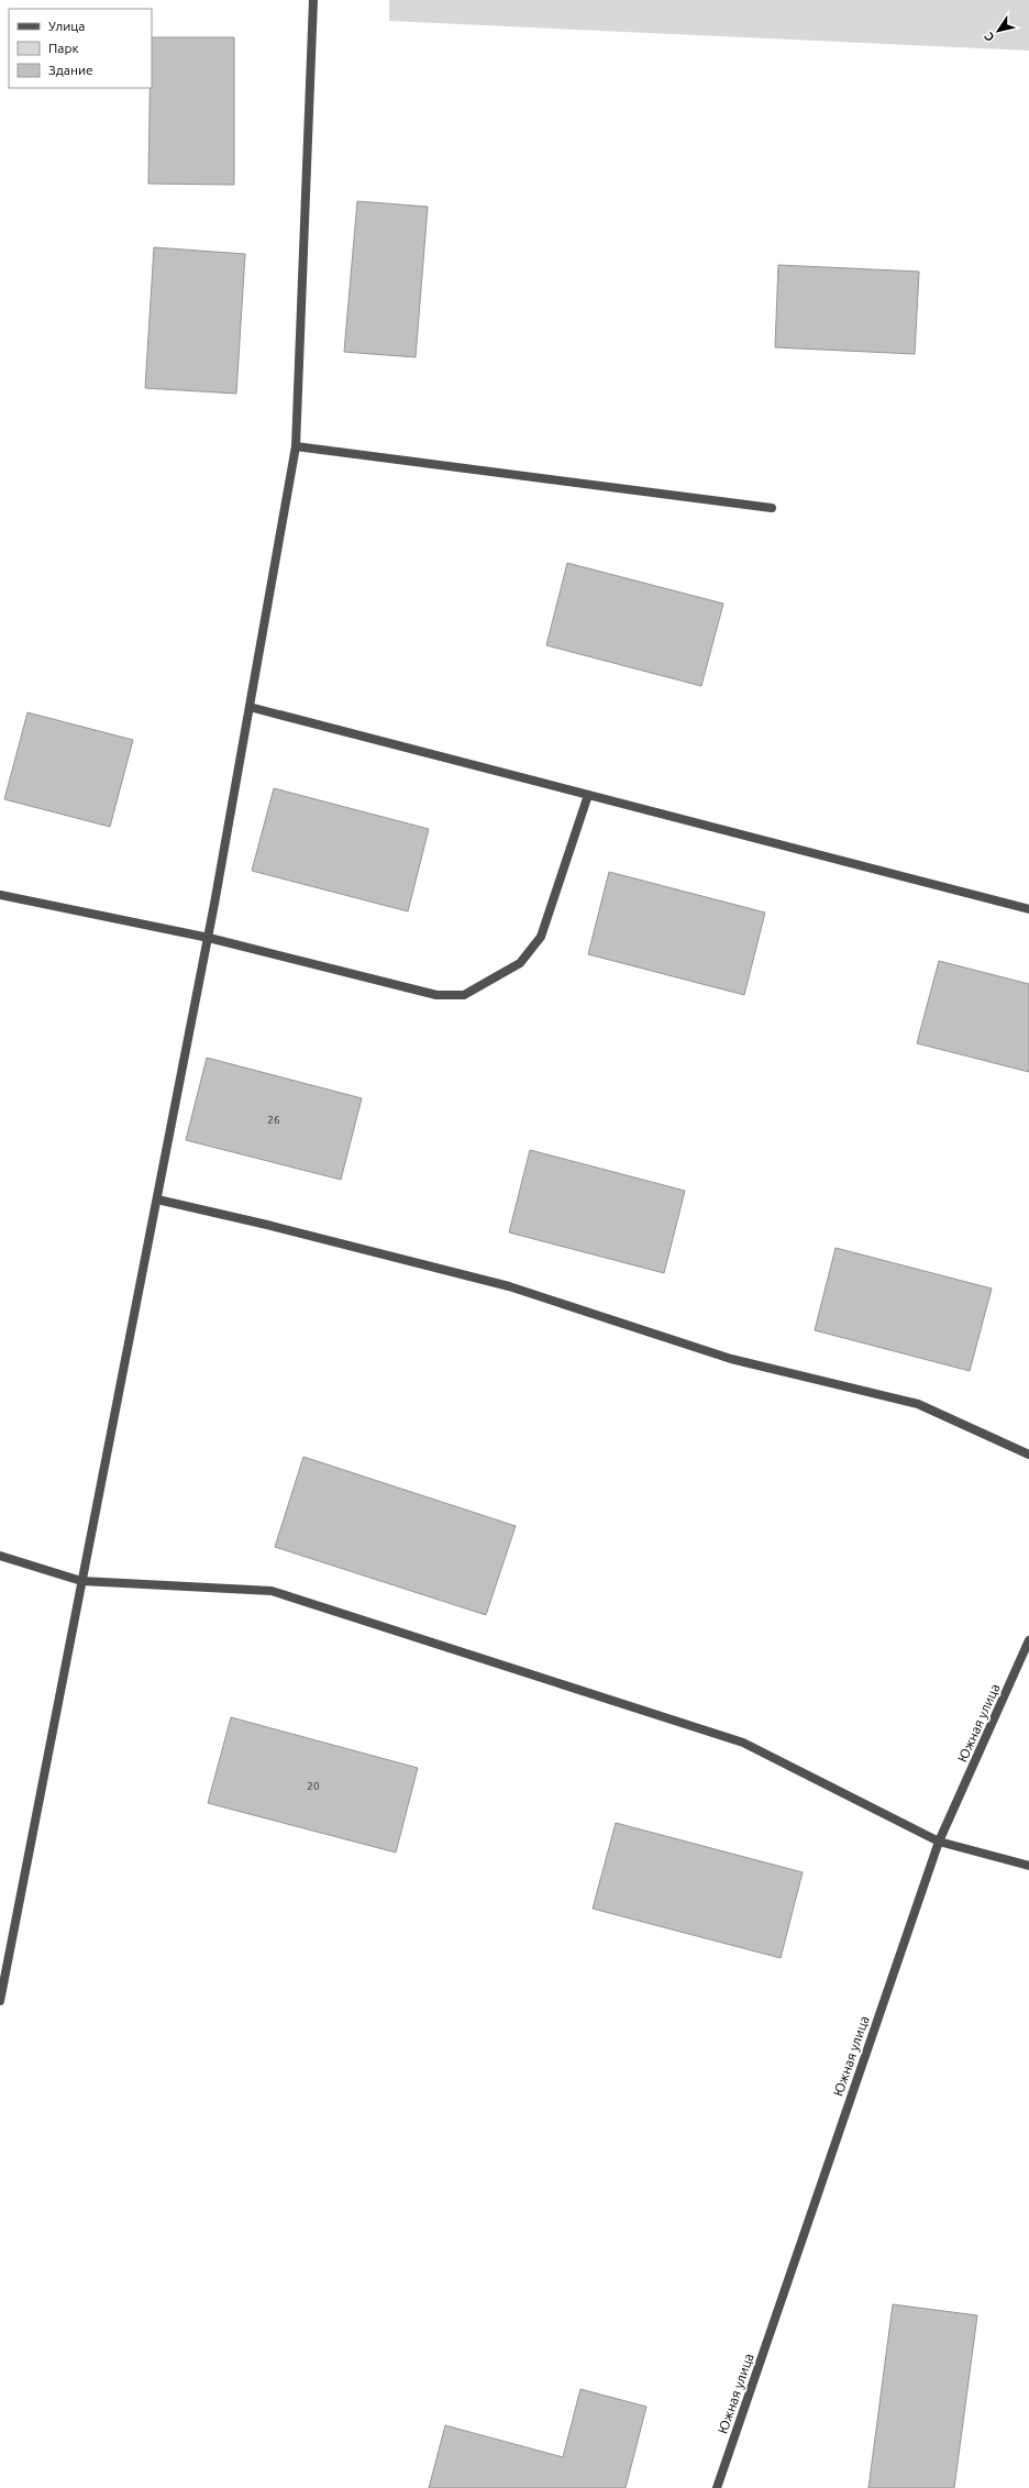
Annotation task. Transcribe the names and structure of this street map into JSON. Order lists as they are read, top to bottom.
{
  "streets": {
    "street": ["Южная улица"]
  },
  "house_numbers": ["26", "20"],
  "legend": ["Улица", "Парк", "Здание"],
  "north": "bottom left"
}
